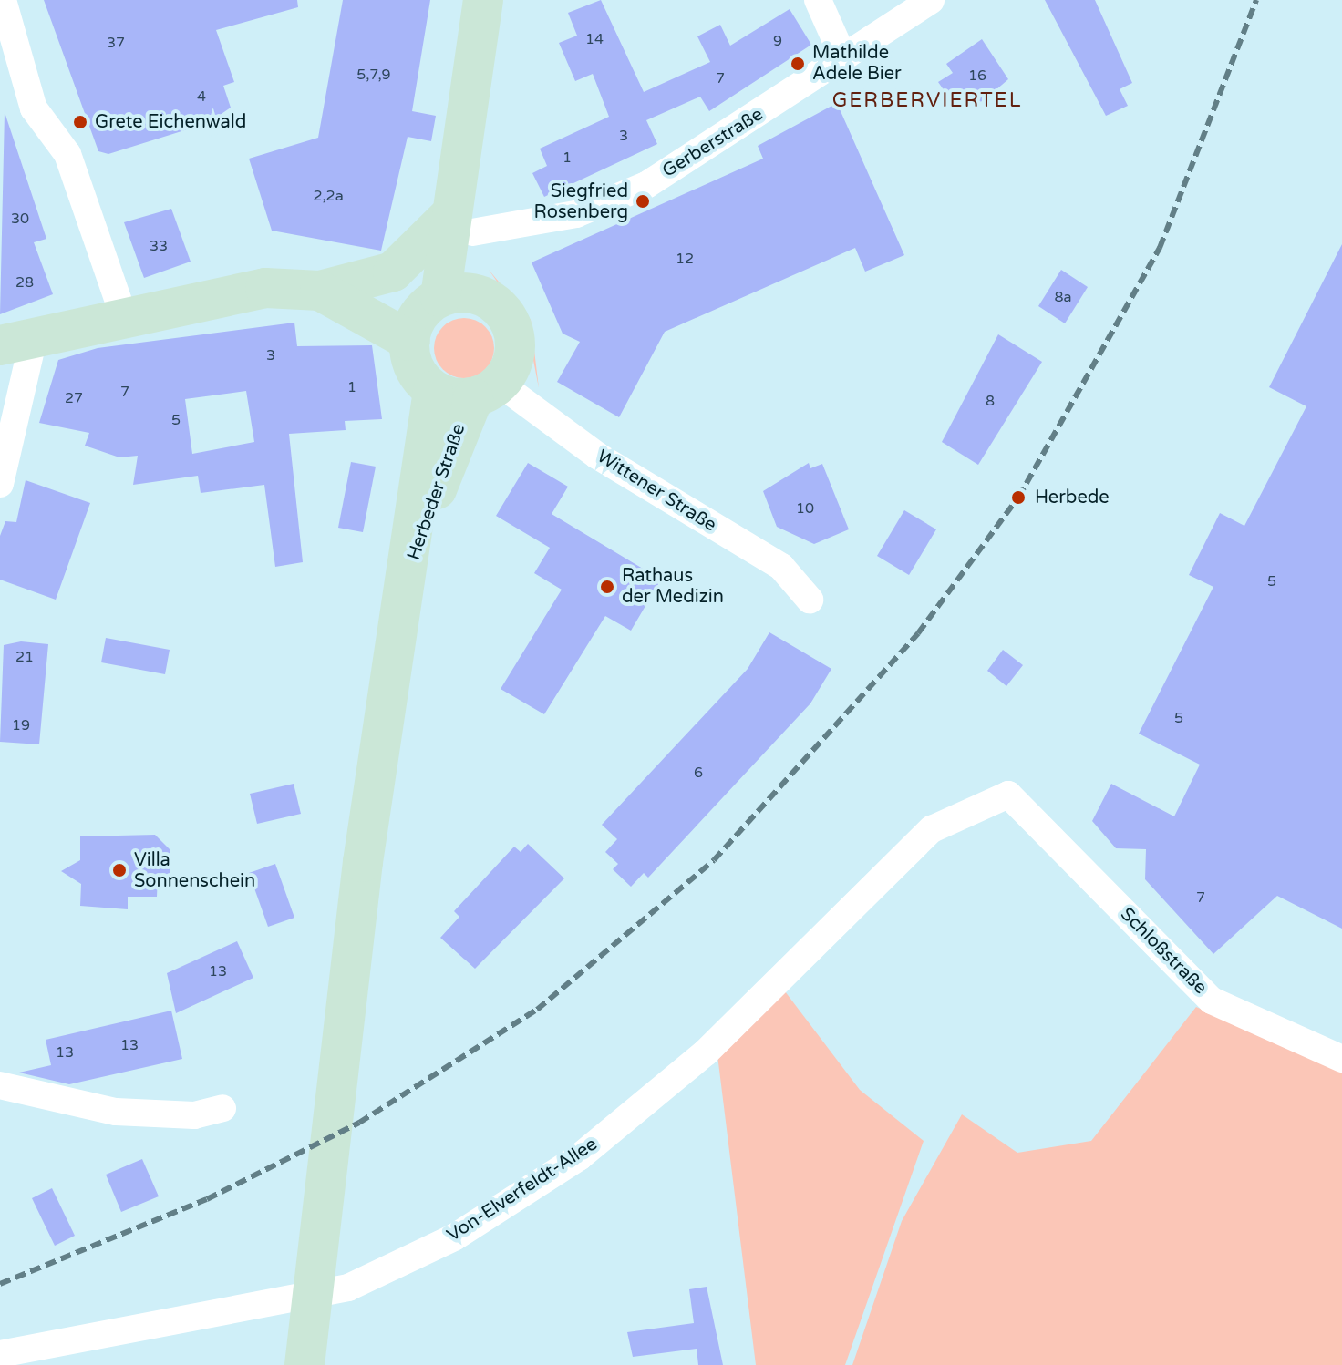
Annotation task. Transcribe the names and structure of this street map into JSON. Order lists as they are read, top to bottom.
{
  "streets": {
    "main road": ["Herbeder Straße"],
    "street": [
      "Gerberstraße",
      "Wittener Straße",
      "Schloßstraße",
      "Von-Elverfeldt-Allee"
    ]
  },
  "crossings": [
    ["Wittener Straße", "Herbeder Straße"],
    ["Schloßstraße", "Von-Elverfeldt-Allee"]
  ],
  "districts": ["GERBERVIERTEL"],
  "places": [
    "Mathilde Adele Bier",
    "Grete Eichenwald",
    "Siegfried Rosenberg",
    "Herbede",
    "Rathaus der Medizin",
    "Villa Sonnenschein"
  ],
  "house_numbers": [
    "14",
    "9",
    "37",
    "5,7,9",
    "16",
    "7",
    "4",
    "3",
    "1",
    "2,2a",
    "30",
    "33",
    "12",
    "28",
    "8a",
    "3",
    "1",
    "7",
    "27",
    "8",
    "5",
    "10",
    "5",
    "21",
    "5",
    "19",
    "6",
    "7",
    "13",
    "13",
    "13"
  ]
}
